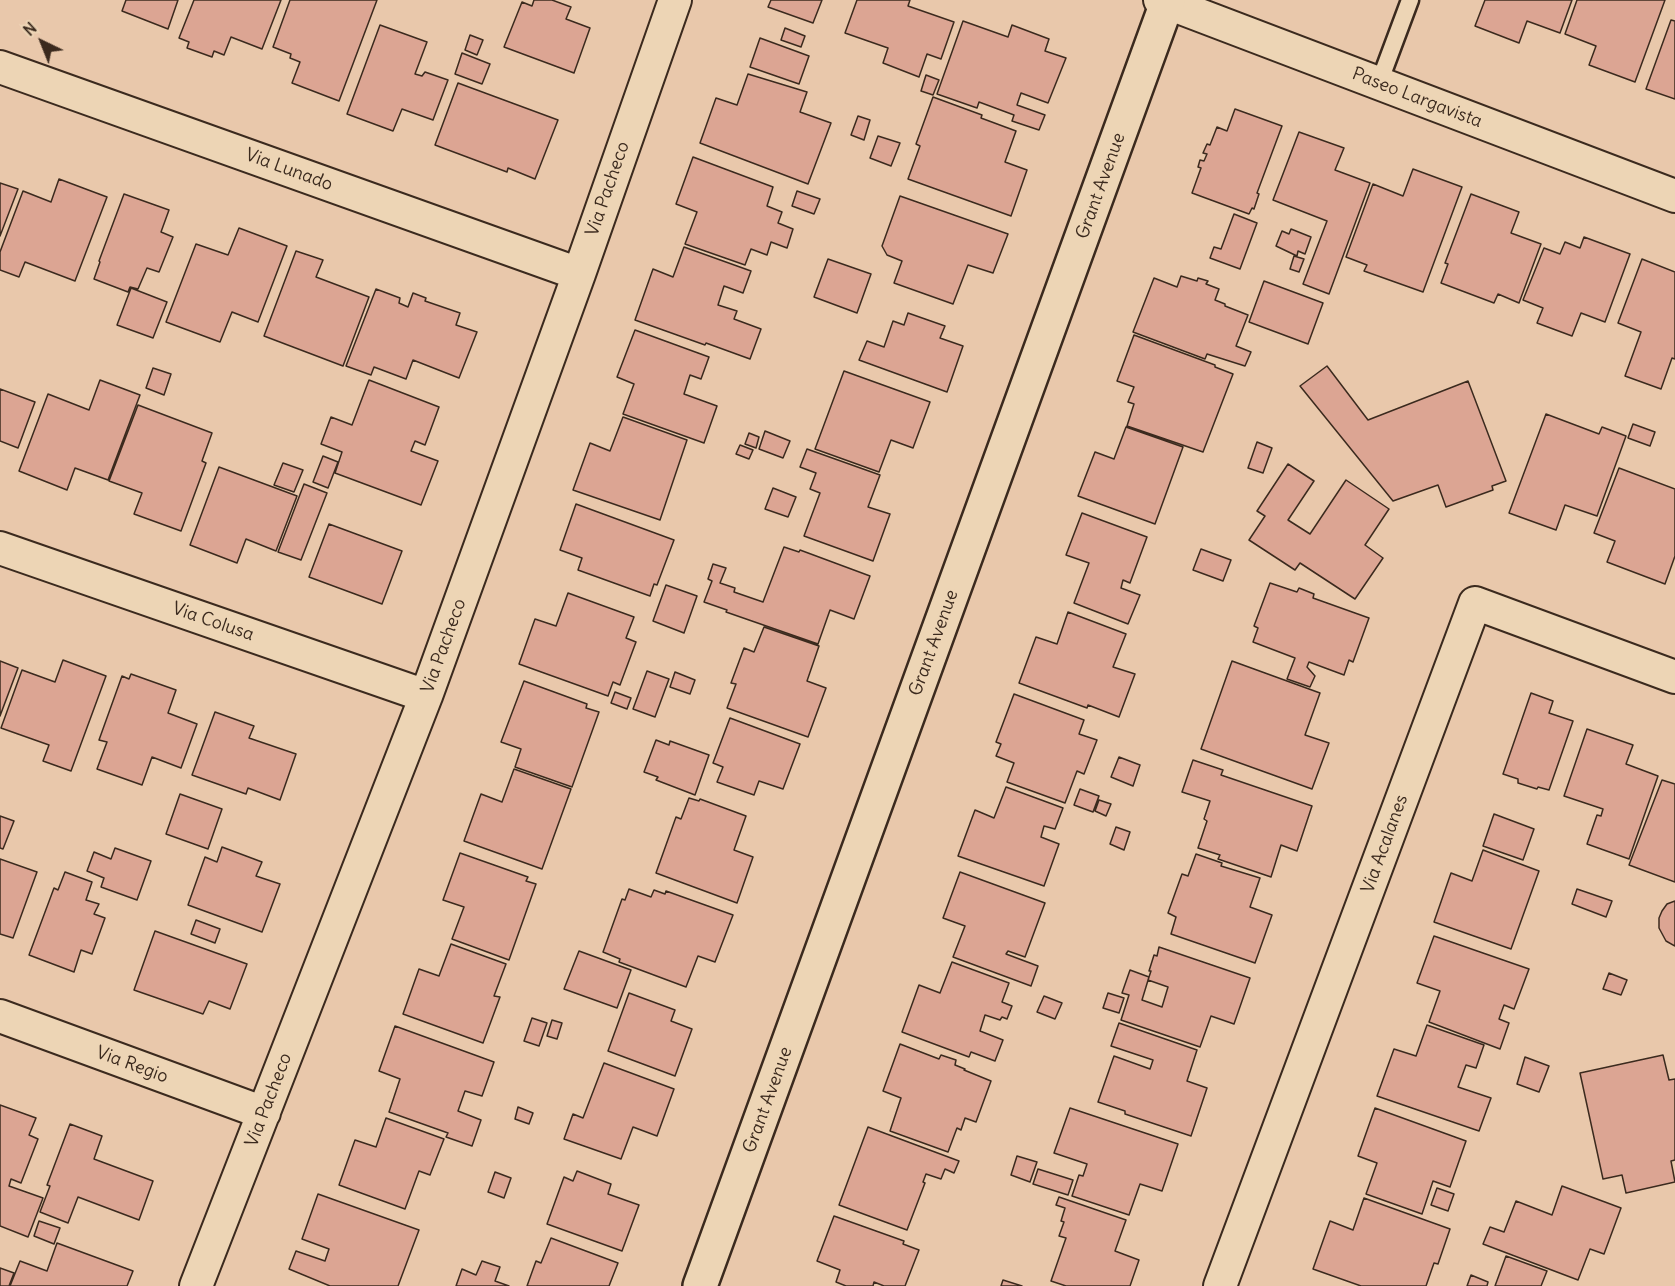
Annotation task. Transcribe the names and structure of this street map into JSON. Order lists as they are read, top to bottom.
{
  "streets": {
    "main road": ["Grant Avenue"],
    "street": [
      "Paseo Largavista",
      "Via Lunado",
      "Via Pacheco",
      "Via Colusa",
      "Via Acalanes",
      "Via Regio"
    ]
  },
  "crossings": [
    ["Paseo Largavista", "Grant Avenue"],
    ["Via Lunado", "Via Pacheco"],
    ["Via Pacheco", "Via Colusa"],
    ["Via Pacheco", "Via Regio"]
  ],
  "north": "top left"
}
